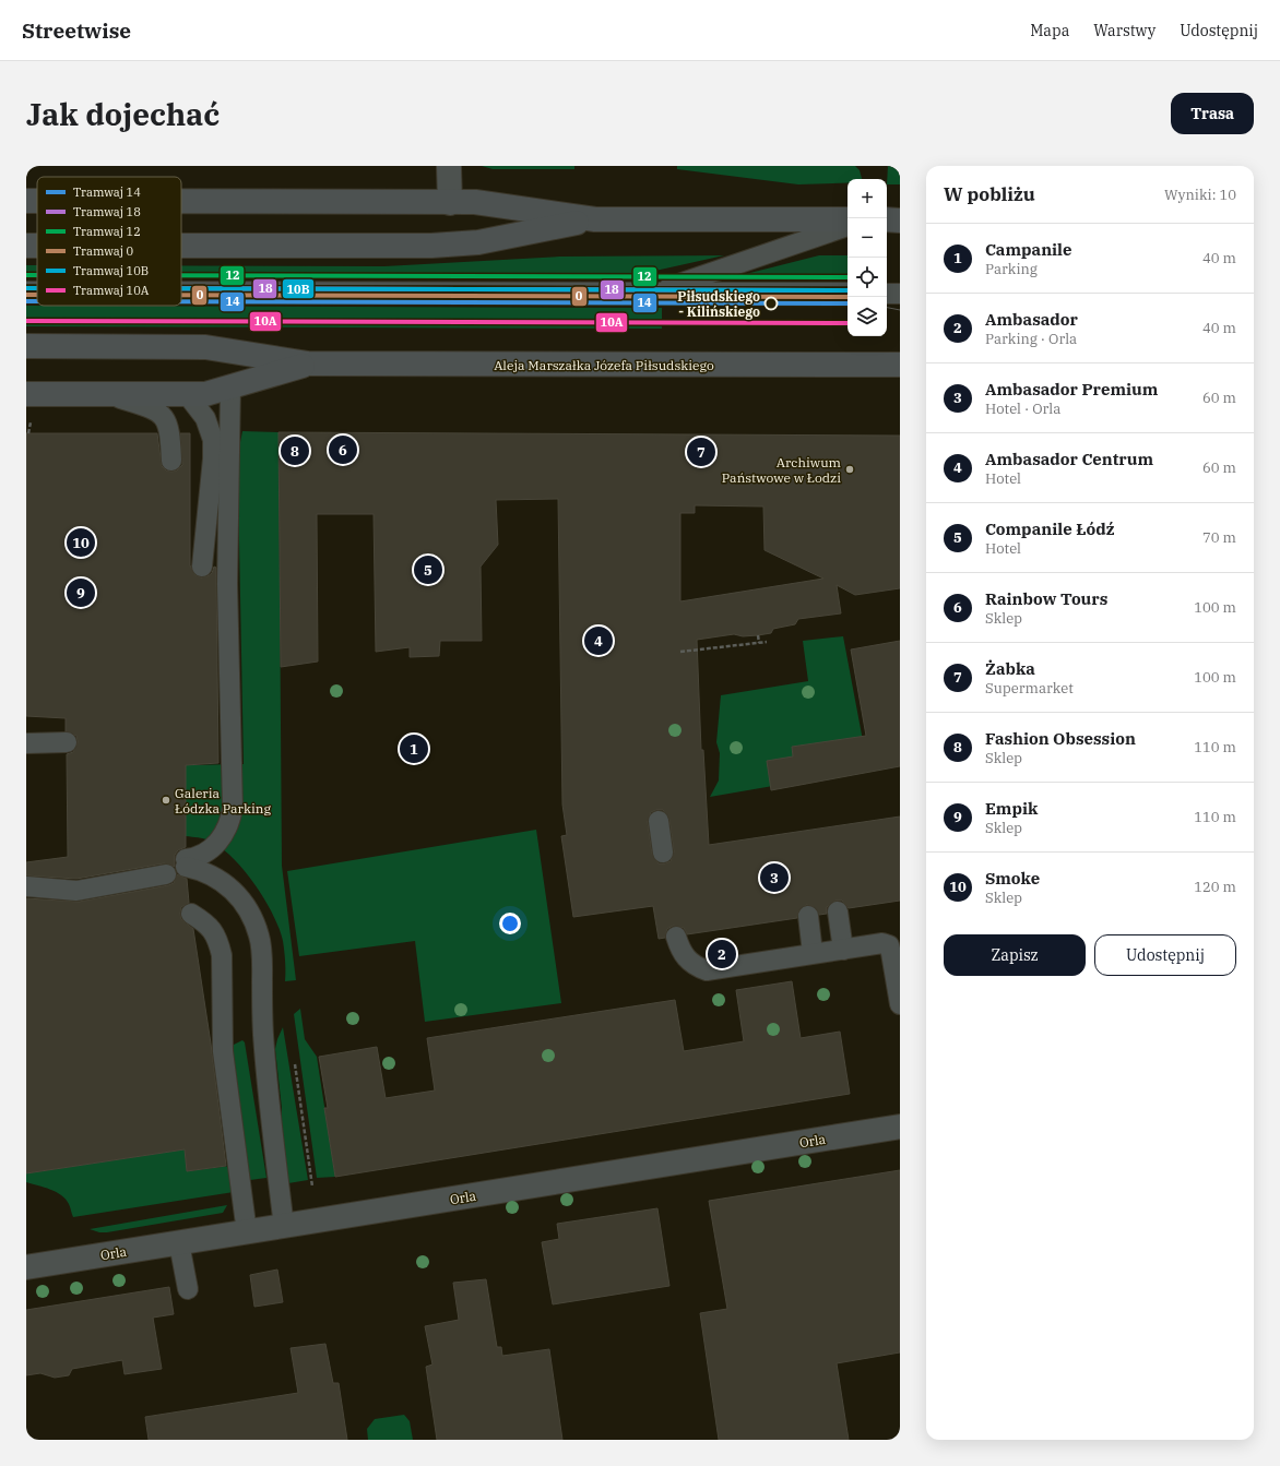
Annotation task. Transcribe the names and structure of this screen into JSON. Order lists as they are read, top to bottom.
{
  "streets": {
    "main road": ["Aleja Marszałka Józefa Piłsudskiego"],
    "street": ["Orla"]
  },
  "places": ["Piłsudskiego - Kilińskiego", "Archiwum Państwowe w Łodzi", "Galeria Łódzka Parking"],
  "lines": [
    "tram line 12",
    "tram line 18",
    "tram line 10B",
    "tram line 0",
    "tram line 14",
    "tram line 10A"
  ],
  "legend": [
    "Tramwaj 14",
    "Tramwaj 18",
    "Tramwaj 12",
    "Tramwaj 0",
    "Tramwaj 10B",
    "Tramwaj 10A"
  ],
  "page": {
    "header": "Streetwise",
    "nav": ["Mapa", "Warstwy", "Udostępnij"],
    "buttons": [
      "Trasa",
      ["Zapisz", "Udostępnij"]
    ],
    "title": "Jak dojechać",
    "heading": ["W pobliżu", "Wyniki: 10"],
    "map_buttons": ["+", "−"],
    "list": [
      {
        "mark": "1",
        "name": "Campanile",
        "note": "Parking",
        "value": "40 m"
      },
      {
        "mark": "2",
        "name": "Ambasador",
        "note": "Parking · Orla",
        "value": "40 m"
      },
      {
        "mark": "3",
        "name": "Ambasador Premium",
        "note": "Hotel · Orla",
        "value": "60 m"
      },
      {
        "mark": "4",
        "name": "Ambasador Centrum",
        "note": "Hotel",
        "value": "60 m"
      },
      {
        "mark": "5",
        "name": "Companile Łódź",
        "note": "Hotel",
        "value": "70 m"
      },
      {
        "mark": "6",
        "name": "Rainbow Tours",
        "note": "Sklep",
        "value": "100 m"
      },
      {
        "mark": "7",
        "name": "Żabka",
        "note": "Supermarket",
        "value": "100 m"
      },
      {
        "mark": "8",
        "name": "Fashion Obsession",
        "note": "Sklep",
        "value": "110 m"
      },
      {
        "mark": "9",
        "name": "Empik",
        "note": "Sklep",
        "value": "110 m"
      },
      {
        "mark": "10",
        "name": "Smoke",
        "note": "Sklep",
        "value": "120 m"
      }
    ],
    "pins": [
      "6",
      "8",
      "7",
      "10",
      "5",
      "9",
      "4",
      "1",
      "3",
      "2"
    ]
  }
}
